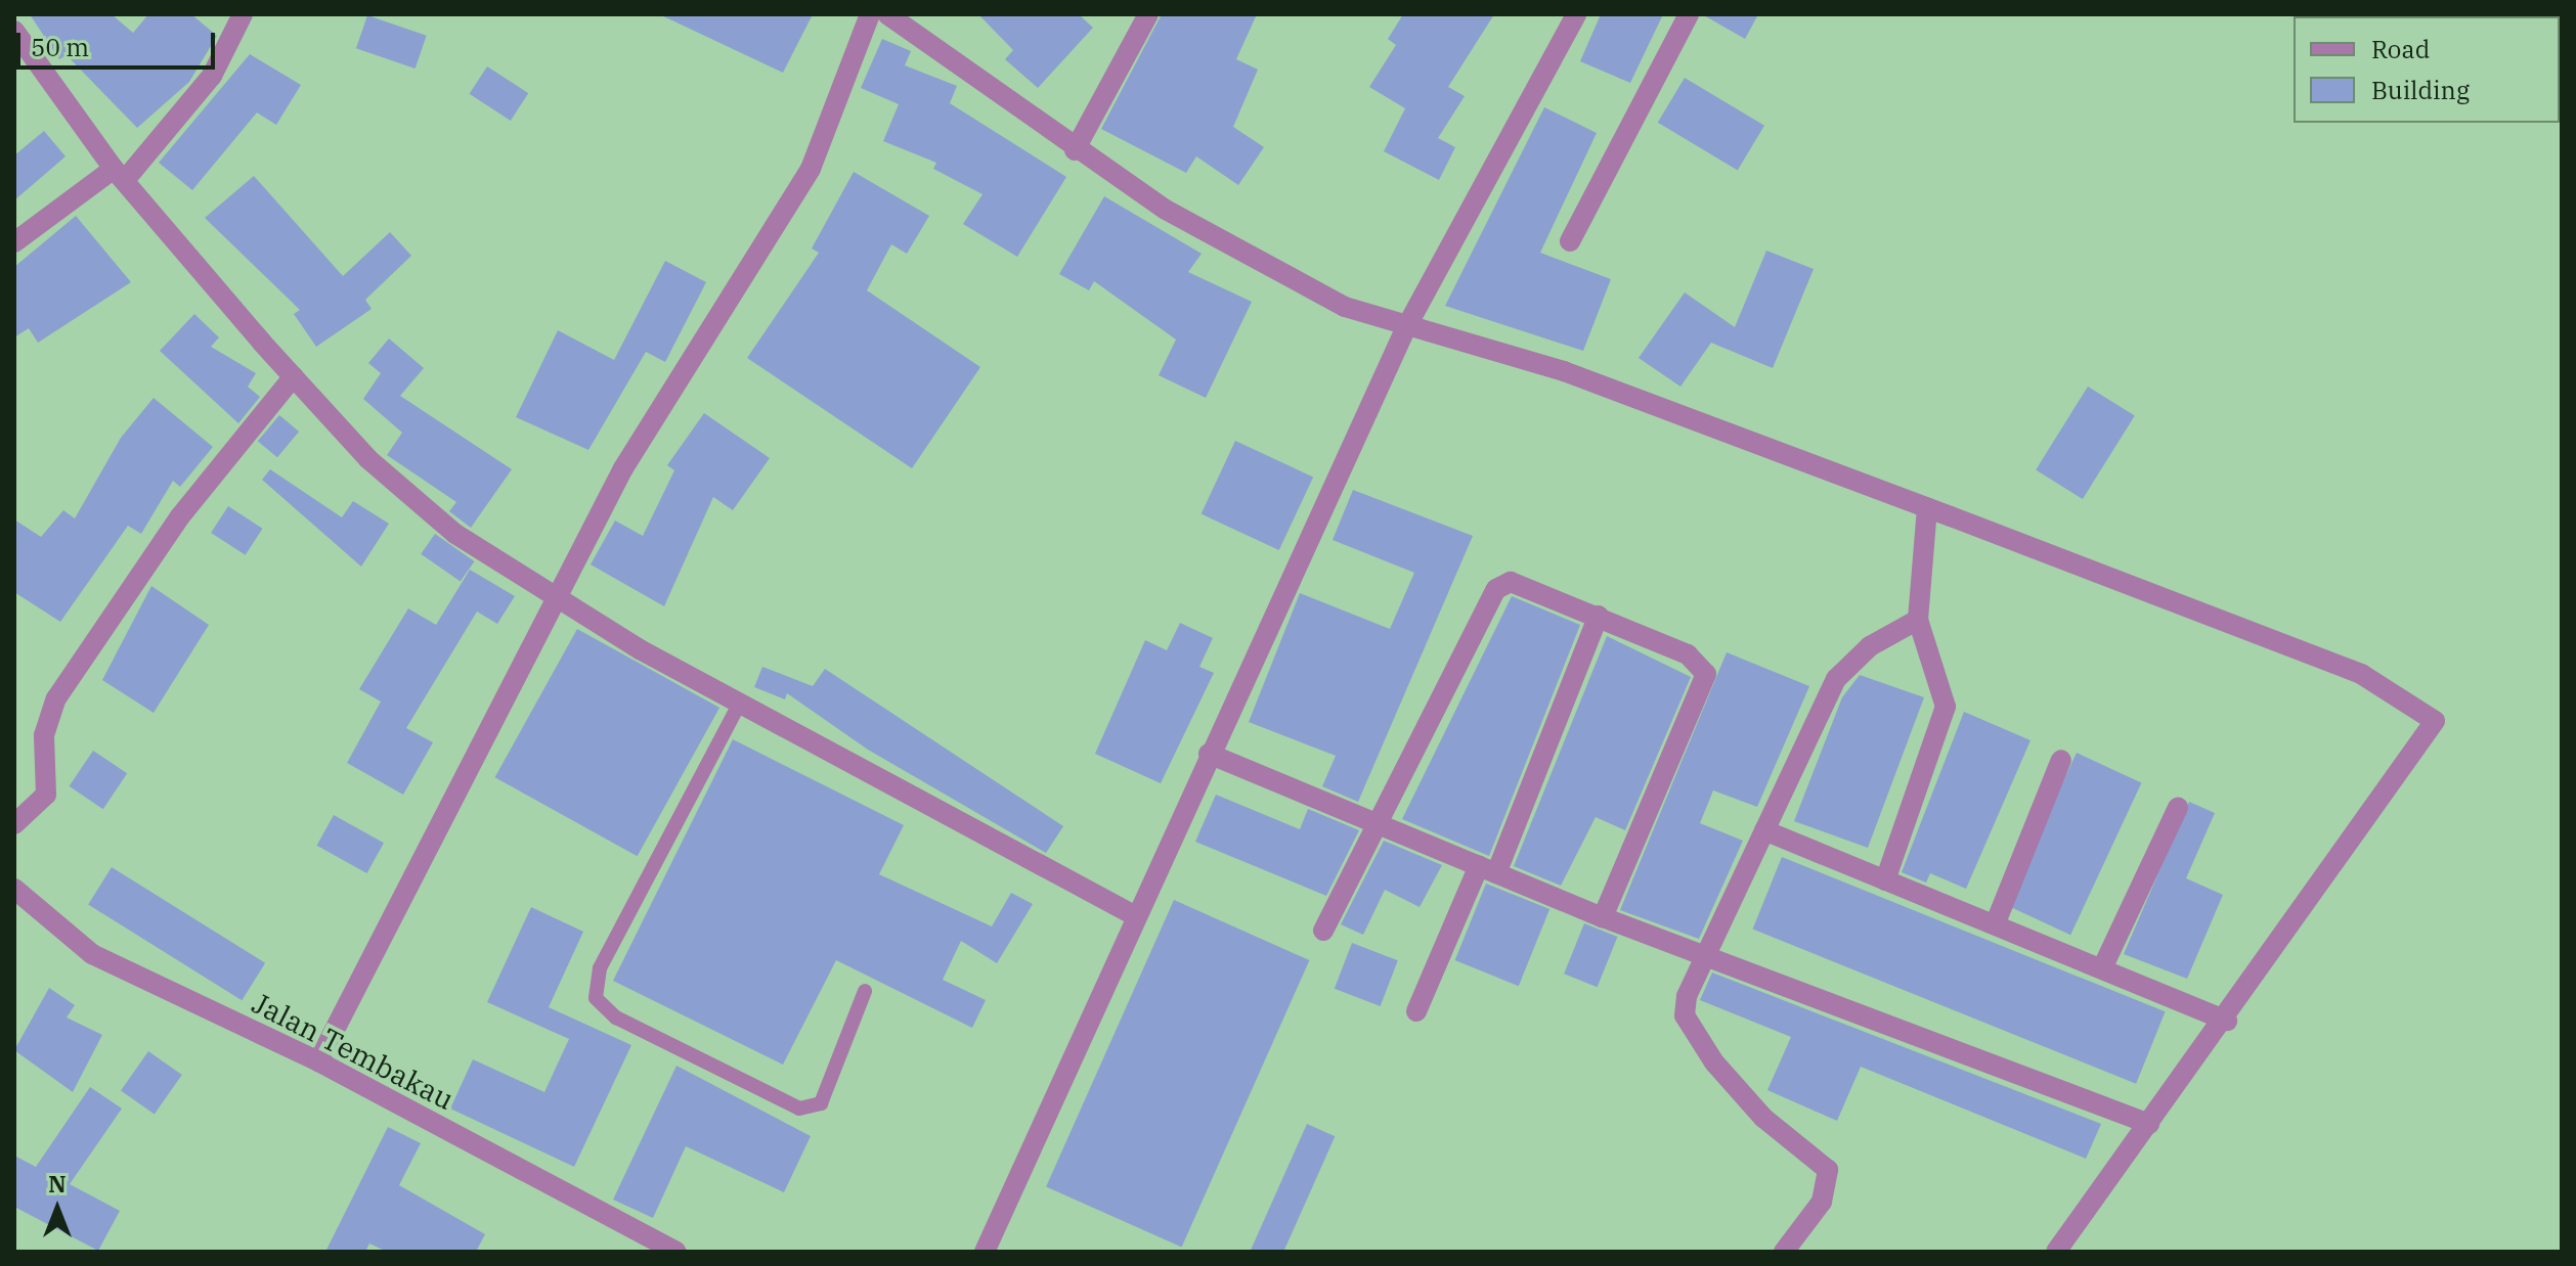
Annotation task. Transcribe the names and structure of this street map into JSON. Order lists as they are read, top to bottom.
{
  "streets": {
    "street": ["Jalan Tembakau"]
  },
  "legend": ["Road", "Building"],
  "scale_bar": "50 m",
  "north": "top"
}
